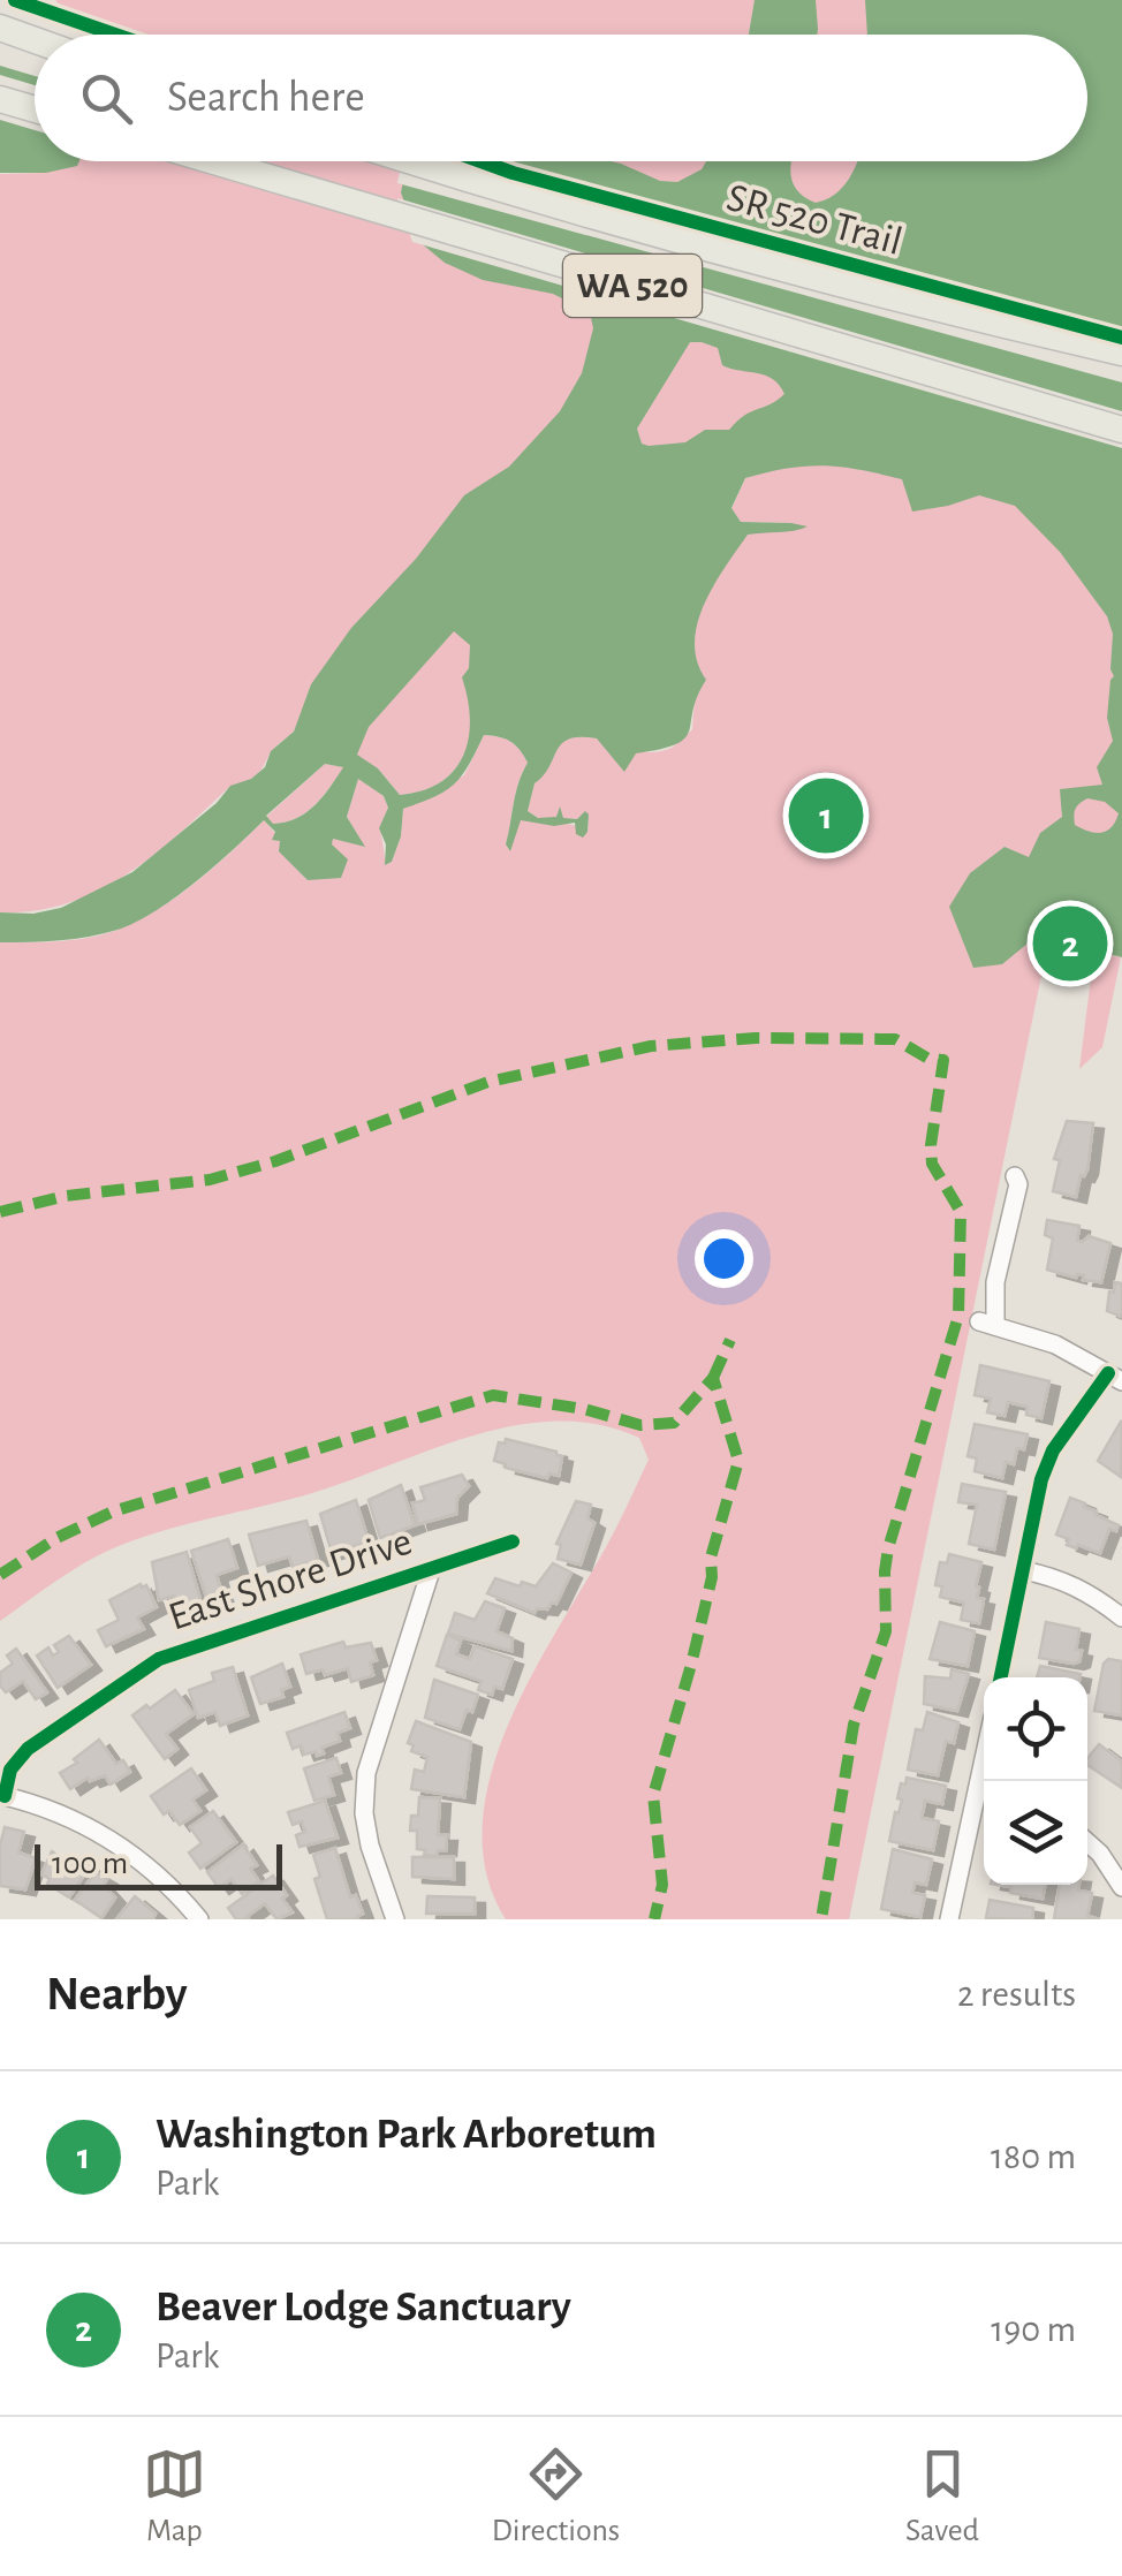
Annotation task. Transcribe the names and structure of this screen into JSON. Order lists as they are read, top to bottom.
{
  "streets": {
    "highway": ["WA 520"],
    "street": ["East Shore Drive"],
    "cycle path": ["SR 520 Trail"]
  },
  "scale_bar": "100 m",
  "page": {
    "search": "Search here",
    "pins": ["1", "2"],
    "scale": "100 m",
    "heading": ["Nearby", "2 results"],
    "list": [
      {
        "mark": "1",
        "name": "Washington Park Arboretum",
        "note": "Park",
        "value": "180 m"
      },
      {
        "mark": "2",
        "name": "Beaver Lodge Sanctuary",
        "note": "Park",
        "value": "190 m"
      }
    ],
    "nav": ["Map", "Directions", "Saved"]
  }
}
